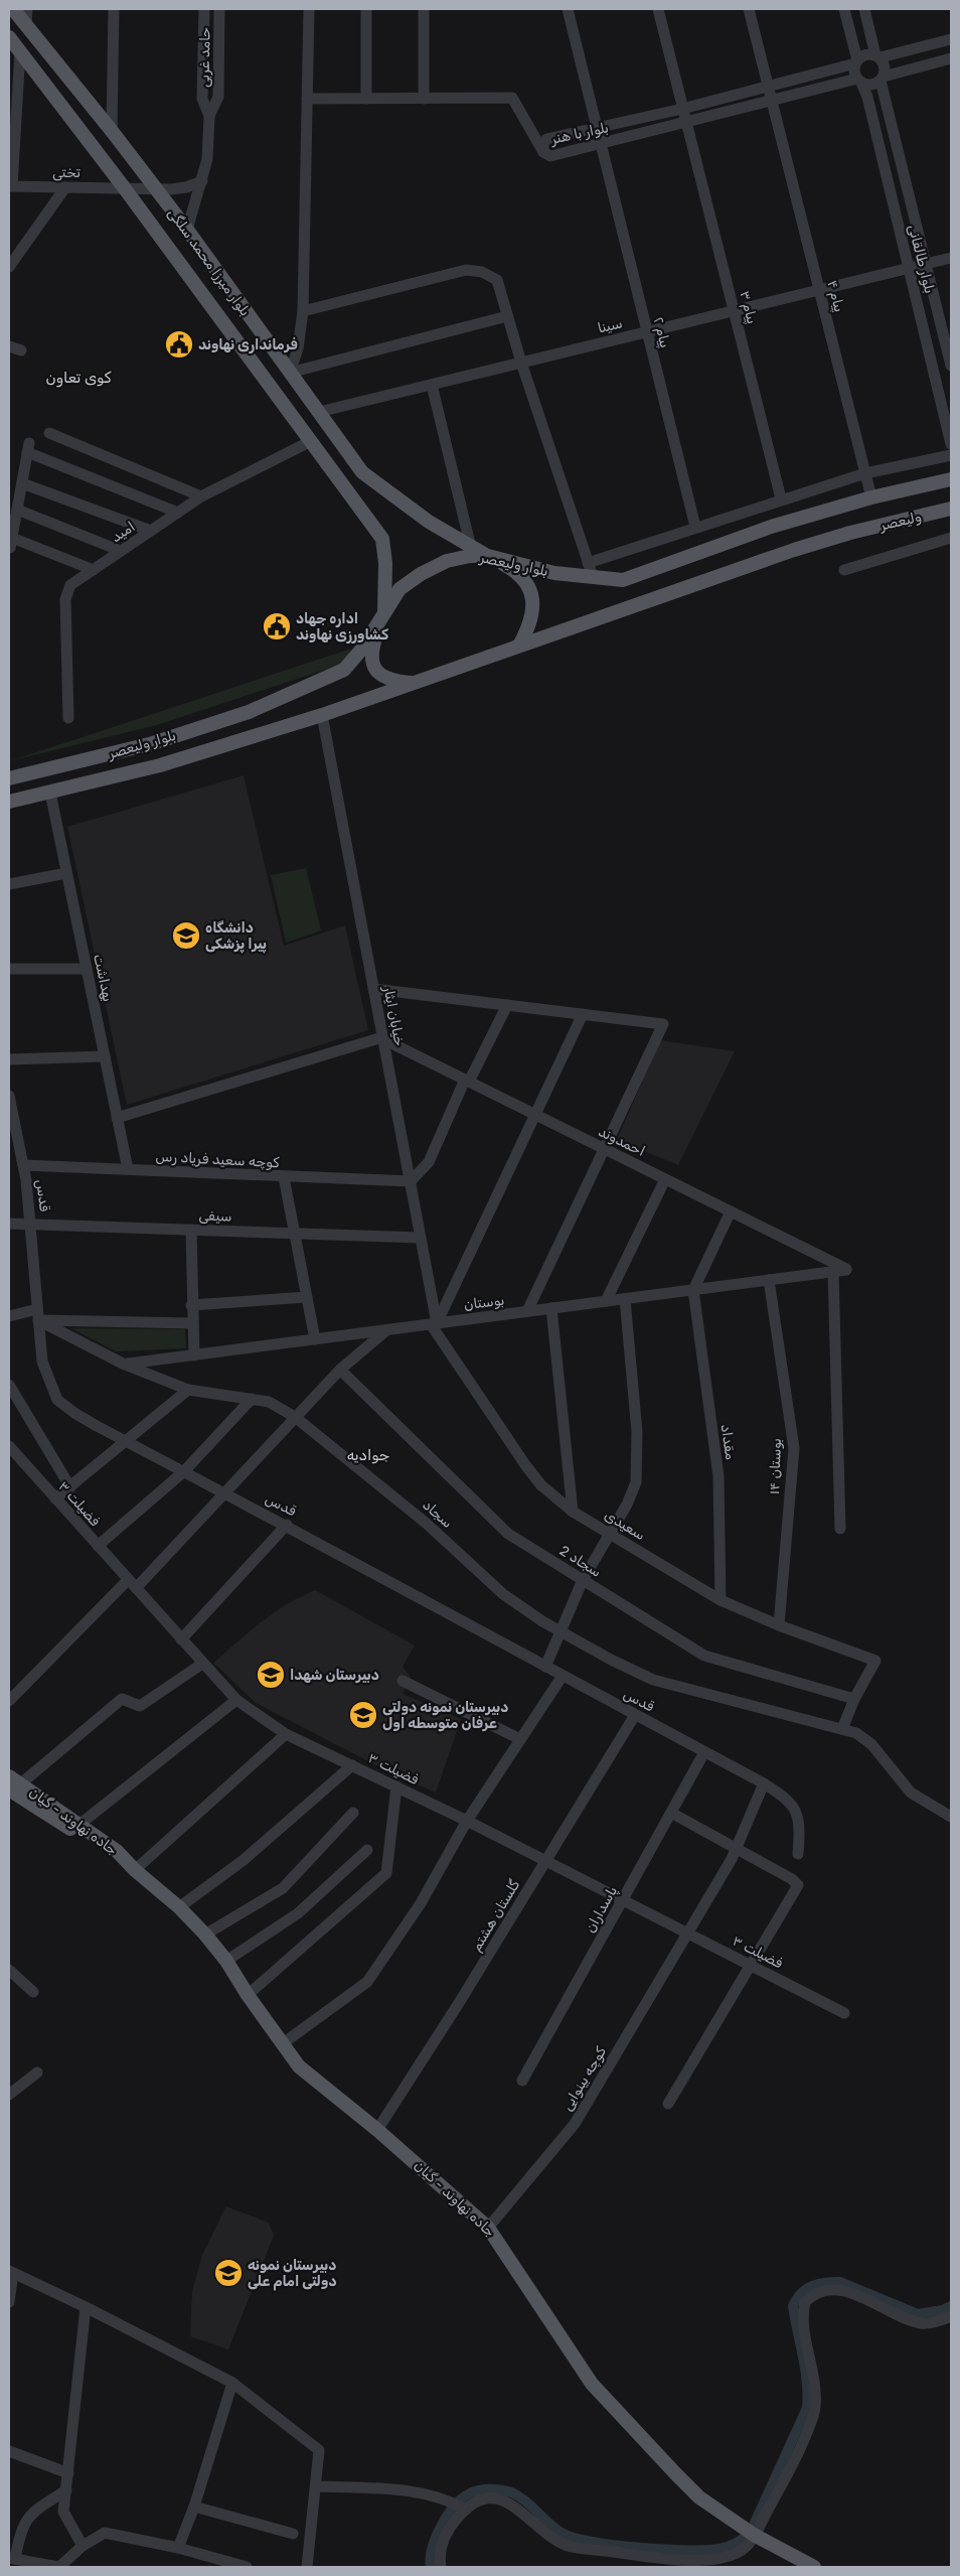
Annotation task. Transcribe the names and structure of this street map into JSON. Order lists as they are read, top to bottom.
{
  "streets": {
    "main road": [
      "بلوار میرزا محمد سلگی",
      "ولیعصر",
      "بلوار ولیعصر",
      "جاده نهاوند - گیان"
    ],
    "street": [
      "حامد غربی",
      "بلوار با هنر",
      "تختی",
      "بلوار طالقانی",
      "پیام ۴",
      "پیام ۳",
      "سینا",
      "پیام ۲",
      "امید",
      "بهداشت",
      "خیابان ایثار",
      "احمدوند",
      "کوچه سعید فریاد رس",
      "قدس",
      "سیفی",
      "بوستان",
      "مقداد",
      "بوستان ۱۴",
      "فضیلت ۳",
      "سجاد",
      "سعیدی",
      "سجاد 2",
      "پاسداران",
      "گلستان هشتم",
      "کوچه بینوایی"
    ]
  },
  "crossings": [
    ["بلوار با هنر", "بلوار طالقانی"],
    ["بلوار با هنر", "پیام ۴"],
    ["بلوار با هنر", "پیام ۳"],
    ["بلوار با هنر", "پیام ۲"],
    ["تختی", "بلوار میرزا محمد سلگی"],
    ["بلوار طالقانی", "سینا"],
    ["بلوار میرزا محمد سلگی", "سینا"],
    ["بلوار میرزا محمد سلگی", "امید"],
    ["بلوار میرزا محمد سلگی", "بلوار ولیعصر"],
    ["پیام ۴", "سینا"],
    ["پیام ۴", "بلوار ولیعصر"],
    ["پیام ۳", "سینا"],
    ["سینا", "پیام ۲"],
    ["ولیعصر", "بلوار ولیعصر"],
    ["بلوار ولیعصر", "بهداشت"],
    ["بلوار ولیعصر", "خیابان ایثار"],
    ["بهداشت", "کوچه سعید فریاد رس"],
    ["خیابان ایثار", "احمدوند"],
    ["خیابان ایثار", "کوچه سعید فریاد رس"],
    ["خیابان ایثار", "سیفی"],
    ["خیابان ایثار", "بوستان"],
    ["خیابان ایثار", "سعیدی"],
    ["احمدوند", "بوستان"],
    ["کوچه سعید فریاد رس", "قدس"],
    ["قدس", "سیفی"],
    ["قدس", "سجاد"],
    ["قدس", "پاسداران"],
    ["قدس", "گلستان هشتم"],
    ["بوستان", "مقداد"],
    ["بوستان", "بوستان ۱۴"],
    ["بوستان", "سجاد"],
    ["بوستان", "سعیدی"],
    ["مقداد", "سعیدی"],
    ["بوستان ۱۴", "سعیدی"],
    ["فضیلت ۳", "پاسداران"],
    ["فضیلت ۳", "گلستان هشتم"],
    ["فضیلت ۳", "کوچه بینوایی"],
    ["سعیدی", "سجاد 2"],
    ["جاده نهاوند - گیان", "گلستان هشتم"],
    ["جاده نهاوند - گیان", "کوچه بینوایی"]
  ],
  "districts": ["کوی تعاون", "جوادیه"],
  "places": {
    "public building": ["فرمانداری نهاوند", "اداره جهاد کشاورزی نهاوند"],
    "school or university": [
      "دانشگاه پیرا پزشکی",
      "دبیرستان شهدا",
      "دبیرستان نمونه دولتی عرفان متوسطه اول",
      "دبیرستان نمونه دولتی امام علی"
    ]
  }
}
